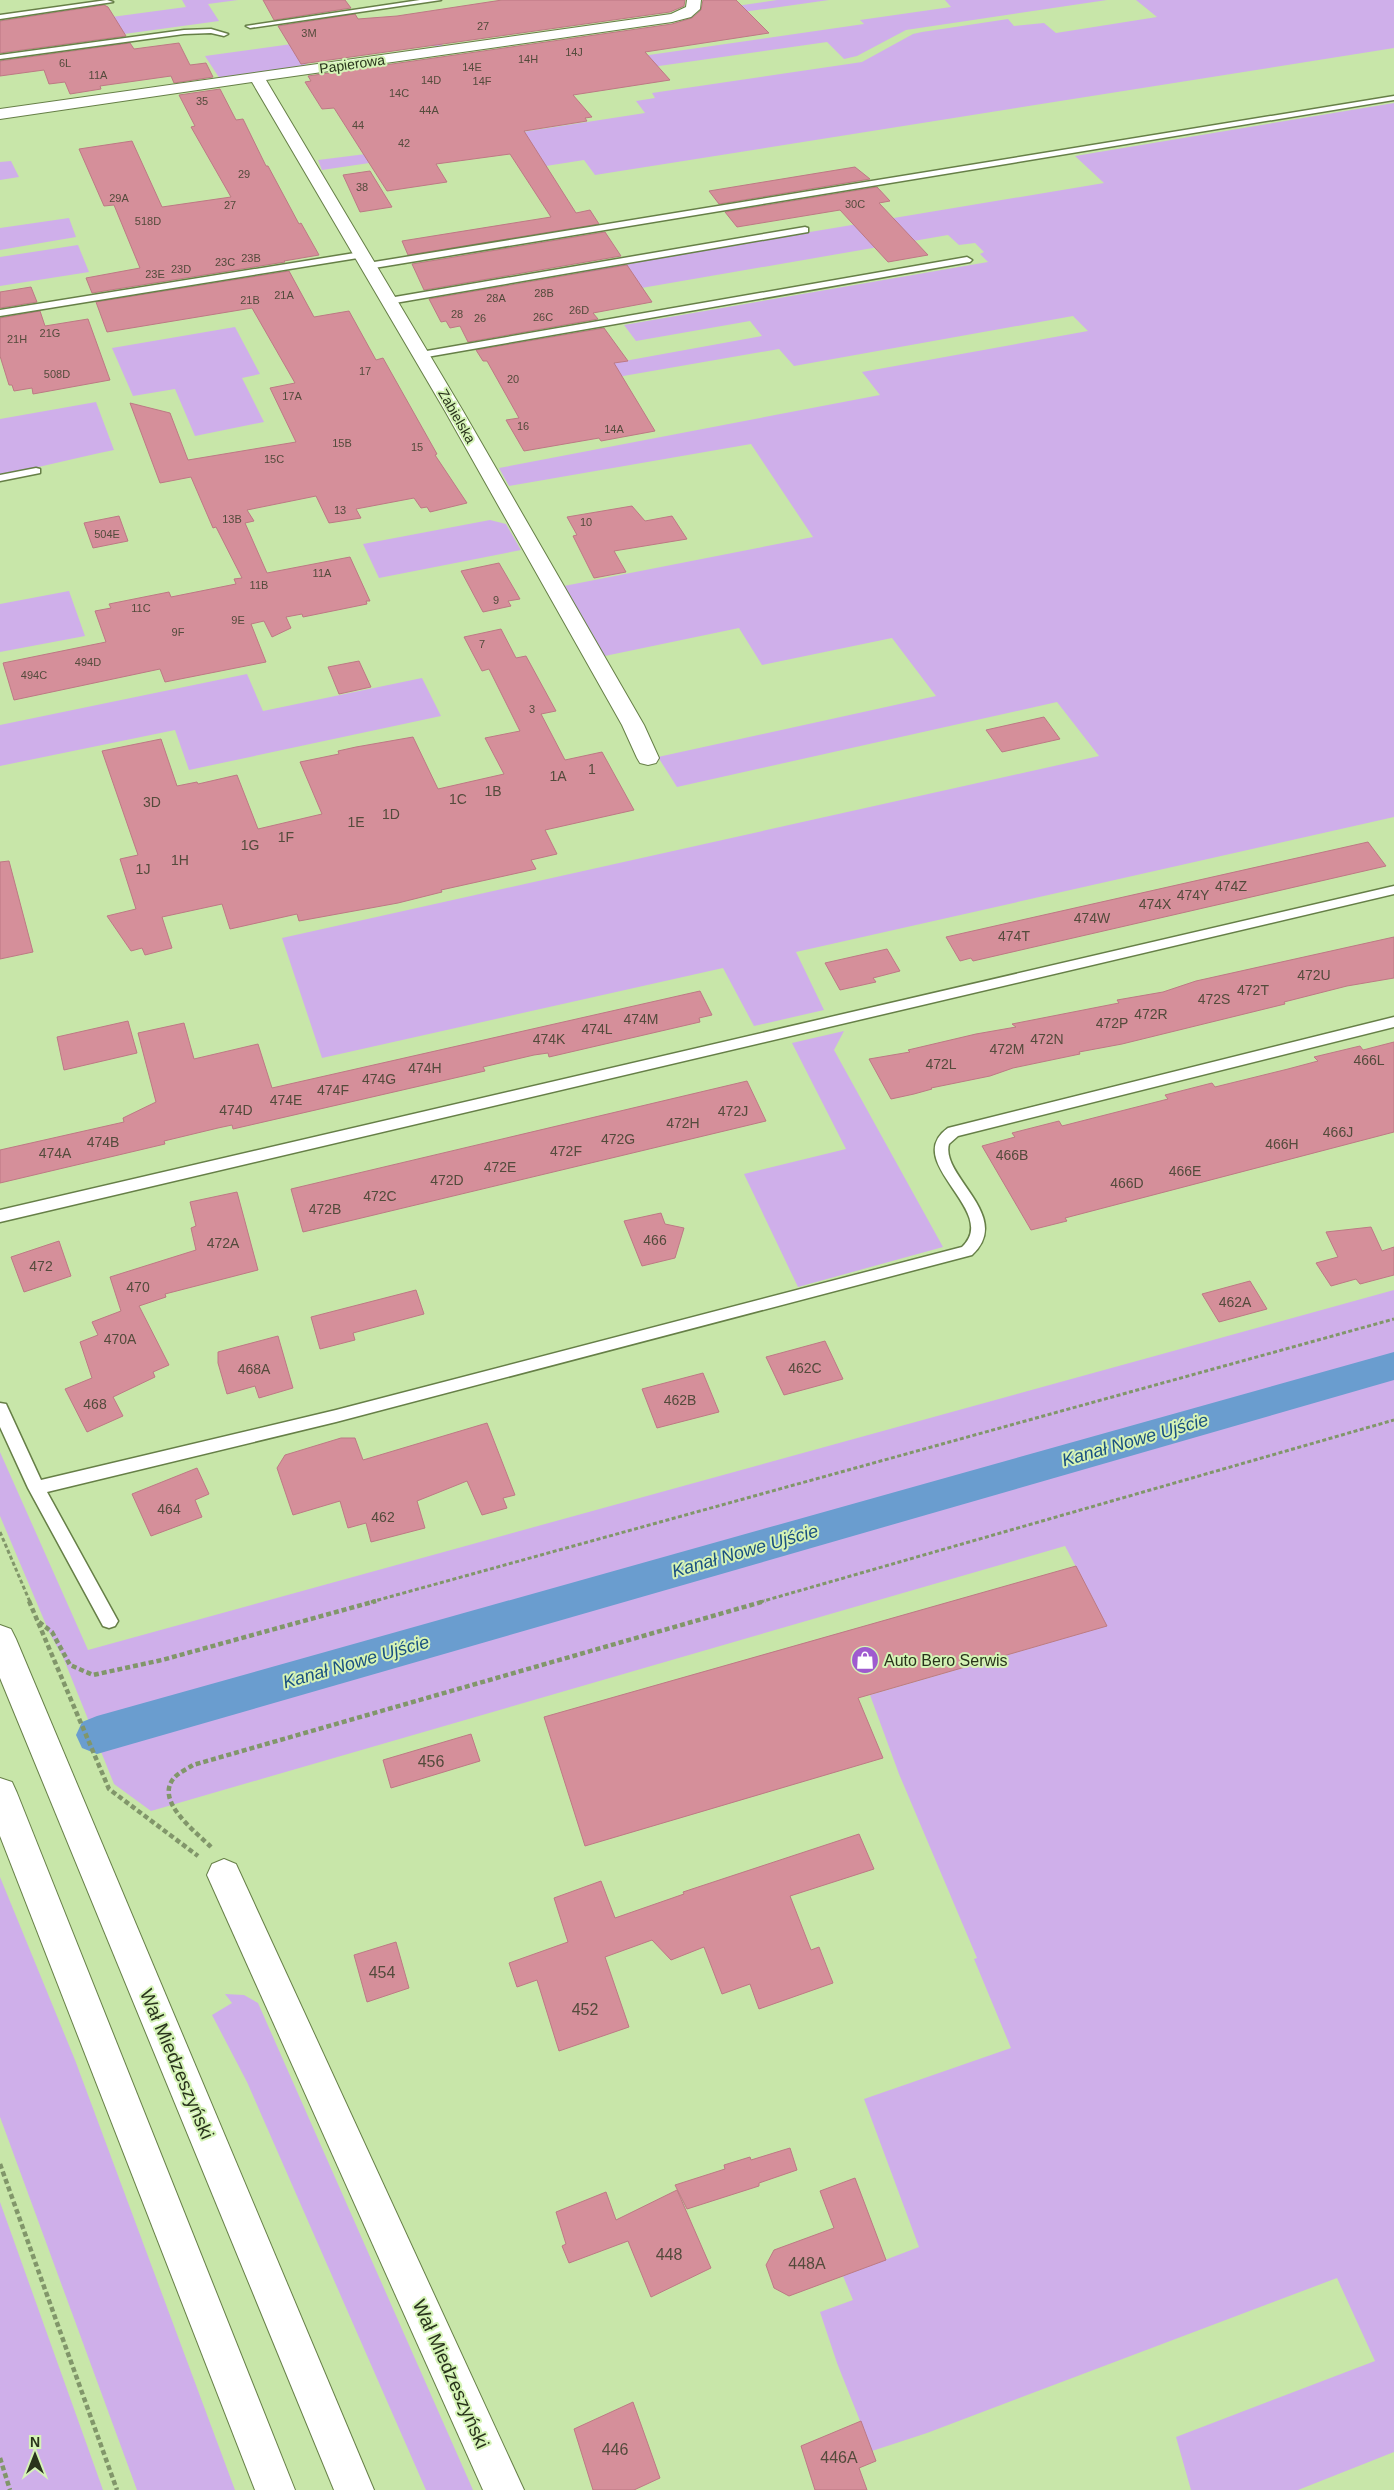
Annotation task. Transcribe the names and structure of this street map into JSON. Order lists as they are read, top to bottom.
{
  "streets": {
    "street": ["Papierowa", "Zabielska", "Wał Miedzeszyński"]
  },
  "crossings": [
    ["Papierowa", "Zabielska"]
  ],
  "water": ["Kanał Nowe Ujście"],
  "places": {
    "shop": ["Auto Bero Serwis"]
  },
  "house_numbers": [
    "27",
    "3M",
    "14J",
    "14H",
    "6L",
    "14E",
    "11A",
    "14D",
    "14F",
    "14C",
    "35",
    "44A",
    "44",
    "42",
    "29",
    "38",
    "29A",
    "30C",
    "27",
    "518D",
    "23B",
    "23C",
    "23D",
    "23E",
    "28B",
    "21A",
    "28A",
    "21B",
    "26D",
    "28",
    "26C",
    "26",
    "21G",
    "21H",
    "17",
    "508D",
    "20",
    "17A",
    "16",
    "14A",
    "15B",
    "15",
    "15C",
    "13",
    "13B",
    "10",
    "504E",
    "11A",
    "11B",
    "9",
    "11C",
    "9E",
    "9F",
    "7",
    "494D",
    "494C",
    "3",
    "1",
    "1A",
    "1B",
    "1C",
    "3D",
    "1D",
    "1E",
    "1F",
    "1G",
    "1H",
    "1J",
    "474Z",
    "474Y",
    "474X",
    "474W",
    "474T",
    "472U",
    "472T",
    "472S",
    "472R",
    "474M",
    "472P",
    "474L",
    "474K",
    "472N",
    "472M",
    "466L",
    "472L",
    "474H",
    "474G",
    "474F",
    "474E",
    "474D",
    "472J",
    "472H",
    "466J",
    "472G",
    "474B",
    "466H",
    "472F",
    "474A",
    "466B",
    "472E",
    "466E",
    "472D",
    "466D",
    "472C",
    "472B",
    "466",
    "472A",
    "472",
    "470",
    "462A",
    "470A",
    "462C",
    "468A",
    "462B",
    "468",
    "464",
    "462",
    "456",
    "454",
    "452",
    "448",
    "448A",
    "446",
    "446A"
  ],
  "north": "top"
}
